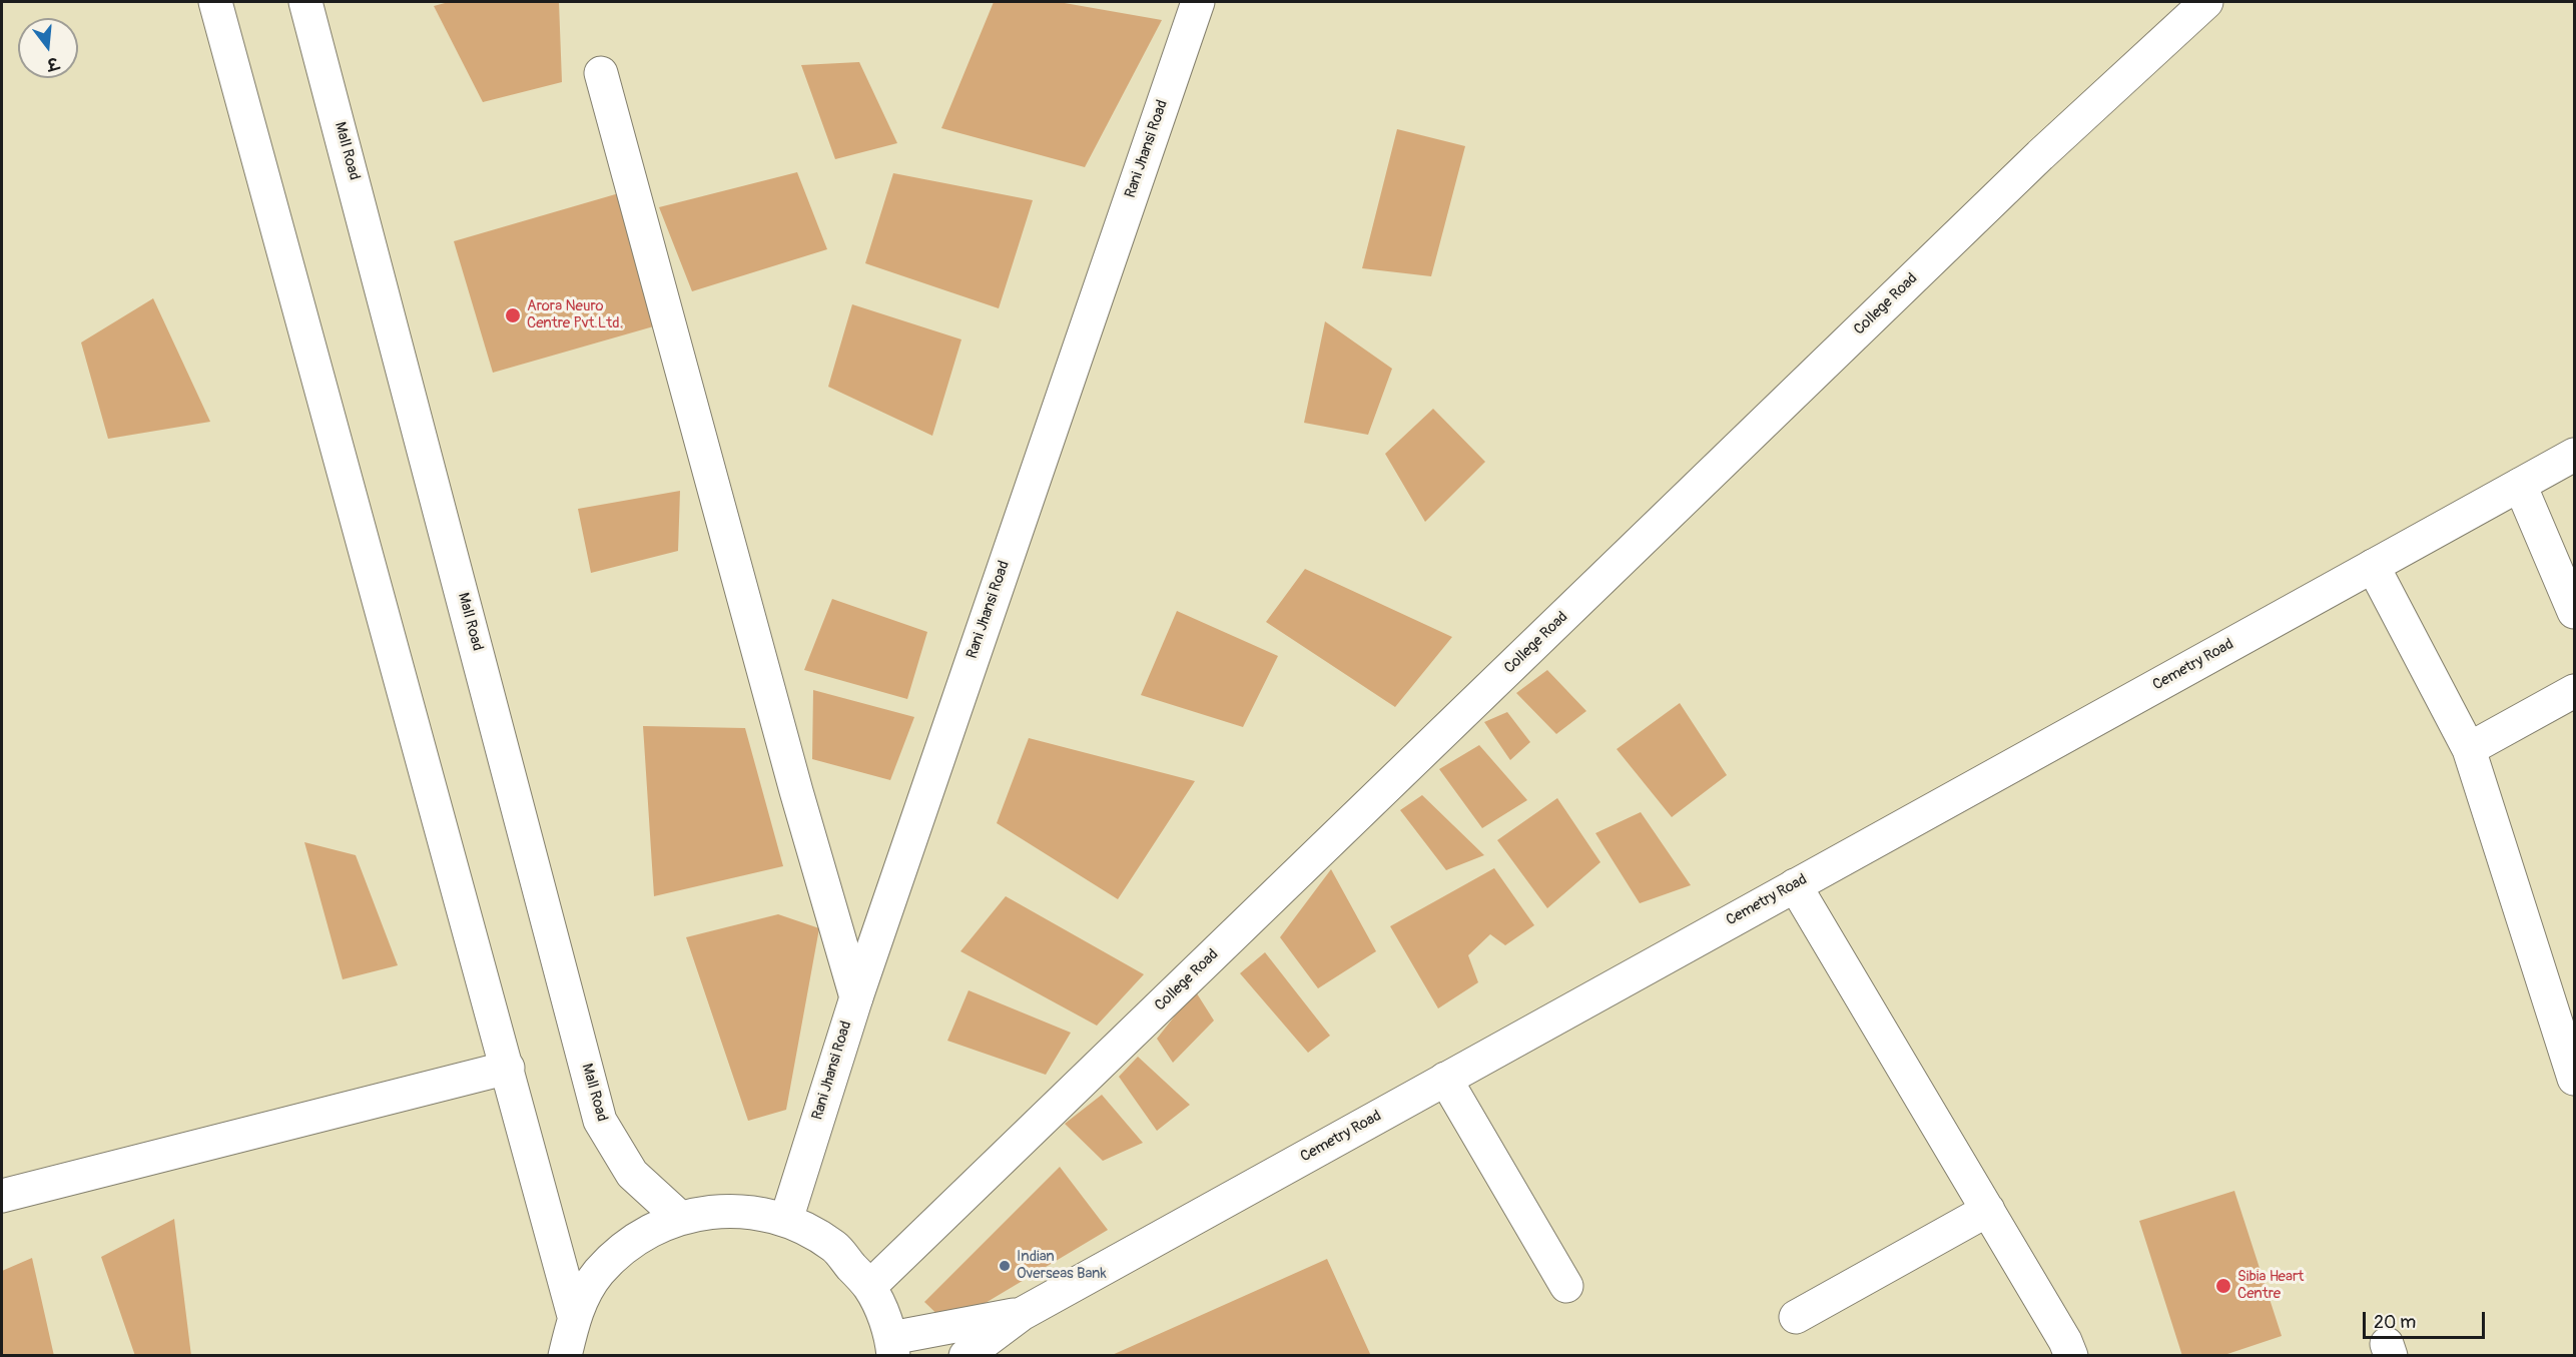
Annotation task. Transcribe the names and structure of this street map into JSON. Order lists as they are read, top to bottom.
{
  "streets": {
    "street": [
      "Rani Jhansi Road",
      "Mall Road",
      "College Road",
      "Cemetry Road"
    ]
  },
  "places": ["Arora Neuro Centre Pvt.Ltd.", "Indian Overseas Bank", "Sibia Heart Centre"],
  "scale_bar": "20 m",
  "north": "bottom"
}
